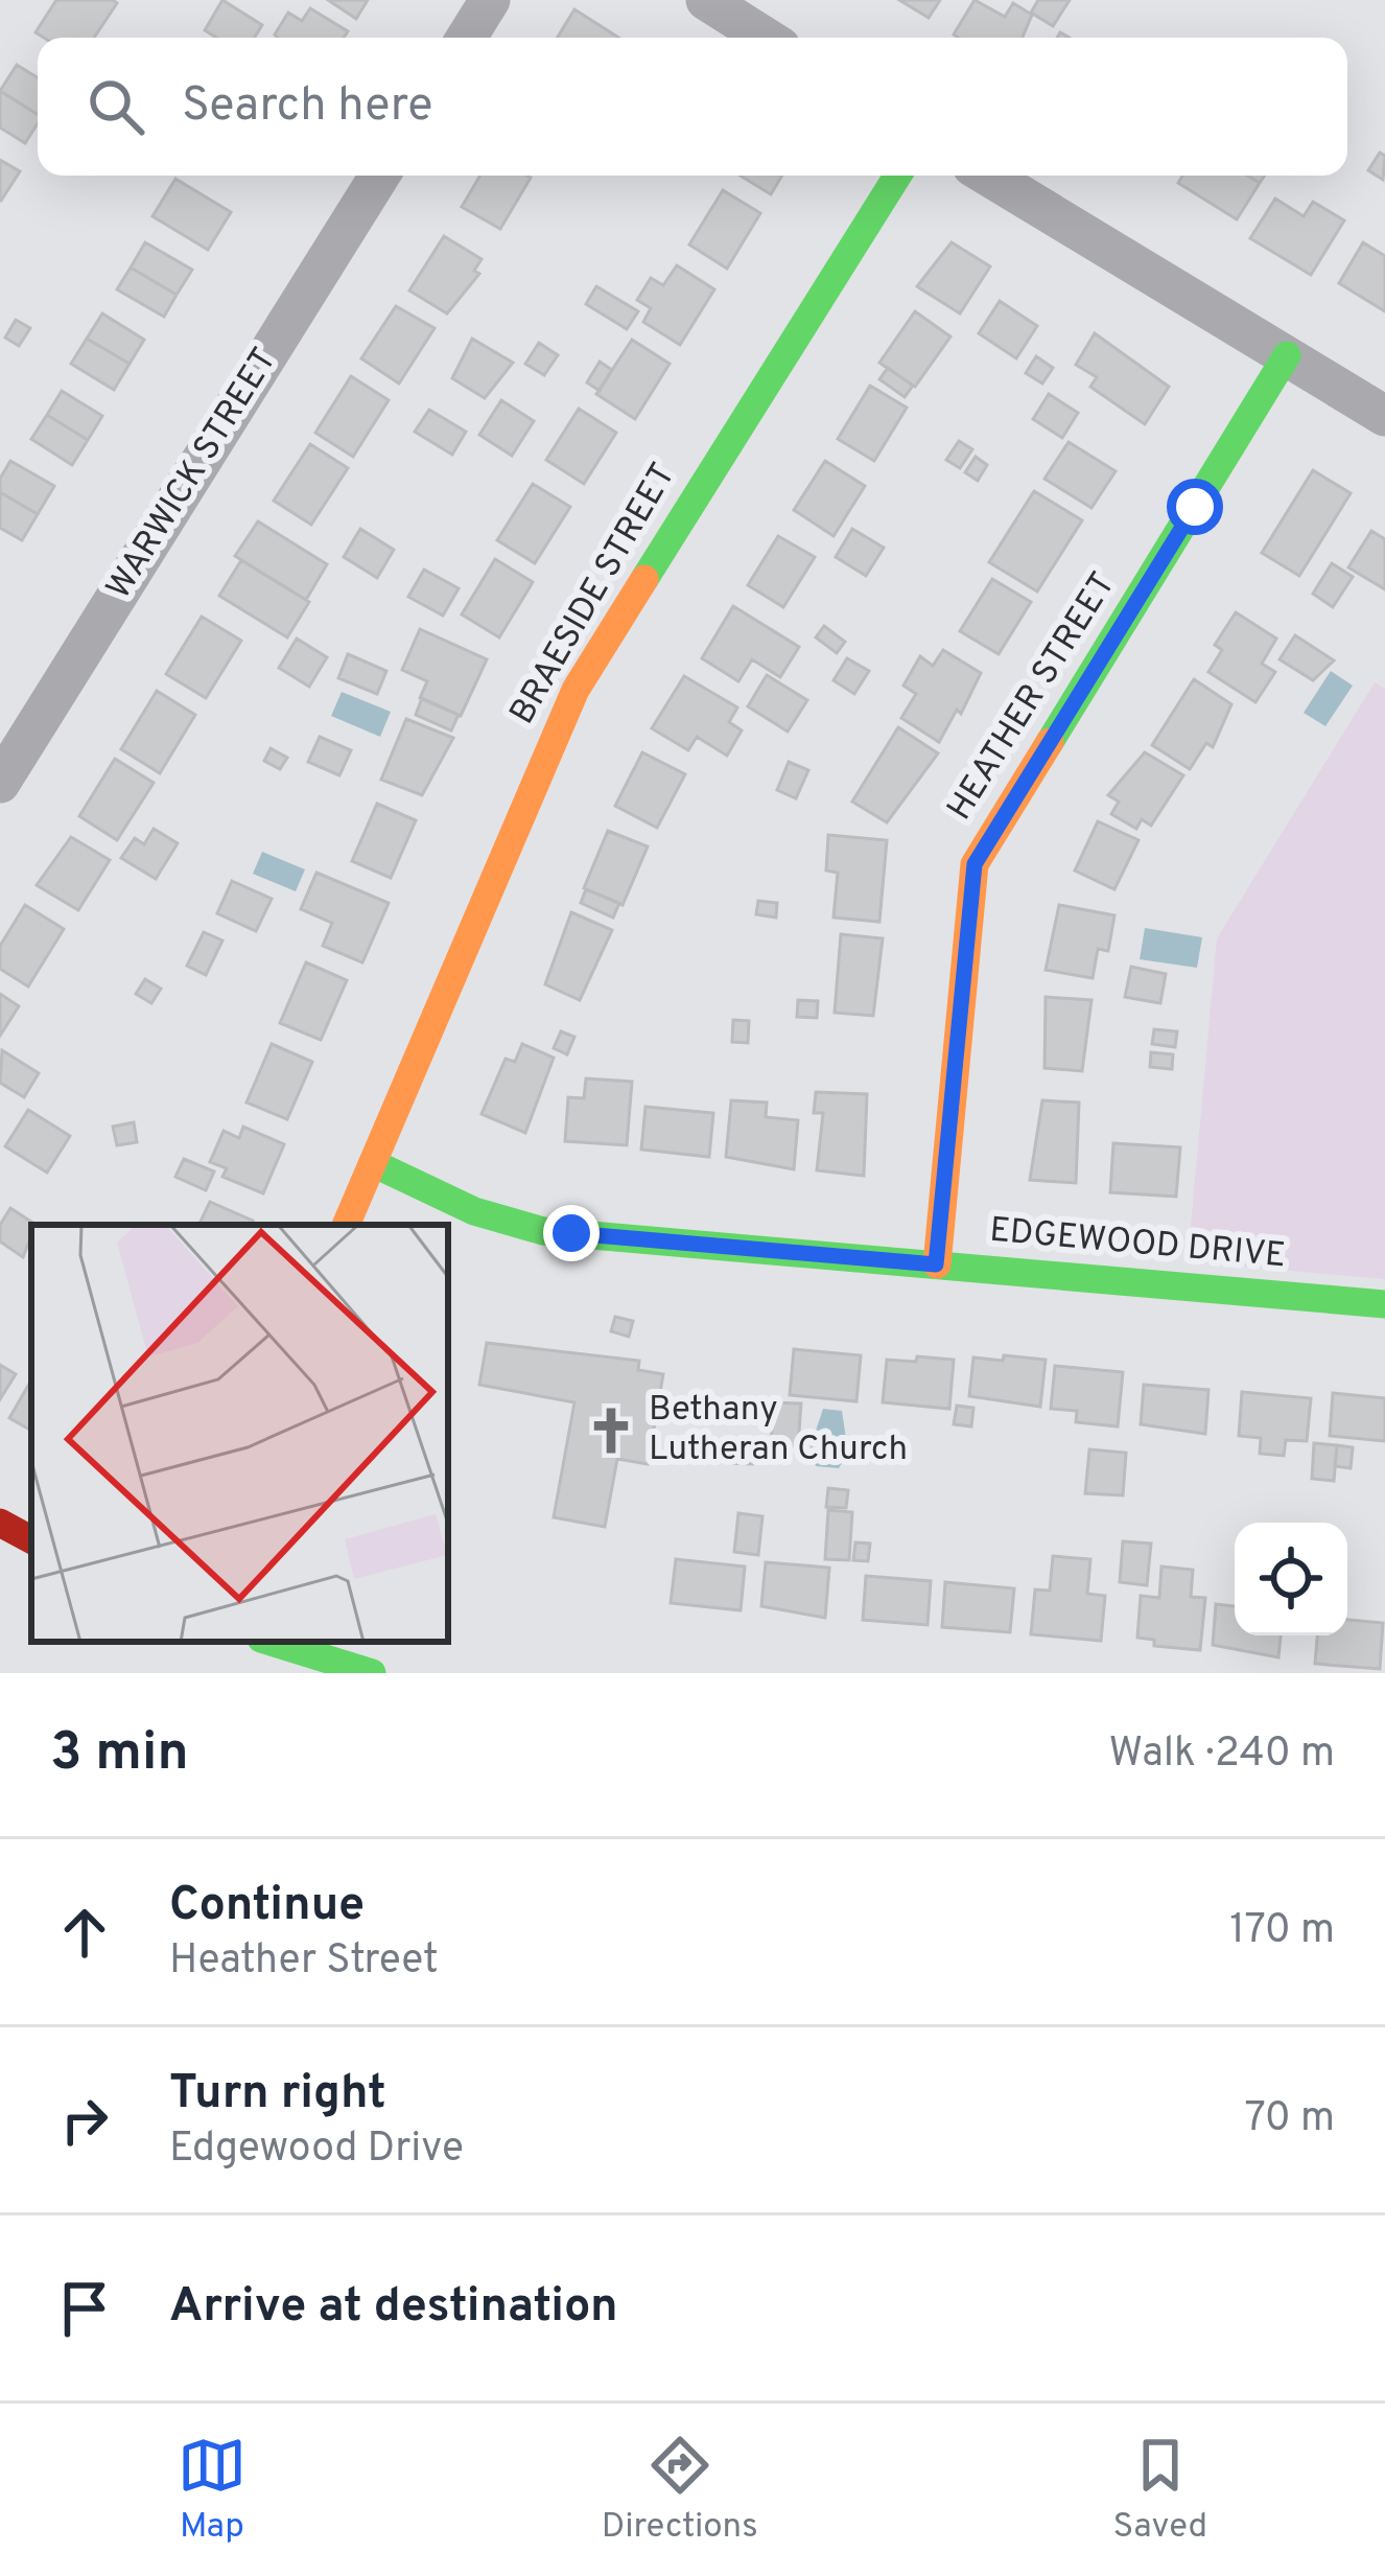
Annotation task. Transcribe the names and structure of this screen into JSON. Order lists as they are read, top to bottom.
{
  "streets": {
    "street": [
      "WARWICK STREET",
      "BRAESIDE STREET",
      "HEATHER STREET",
      "EDGEWOOD DRIVE"
    ]
  },
  "crossings": [
    ["BRAESIDE STREET", "EDGEWOOD DRIVE"],
    ["HEATHER STREET", "EDGEWOOD DRIVE"]
  ],
  "places": {
    "church": ["Bethany Lutheran Church"]
  },
  "page": {
    "search": "Search here",
    "heading": ["3 min", "Walk · 240 m"],
    "list": [
      ["Continue", "Heather Street", "170 m"],
      ["Turn right", "Edgewood Drive", "70 m"],
      "Arrive at destination"
    ],
    "nav": ["Map", "Directions", "Saved"]
  }
}
